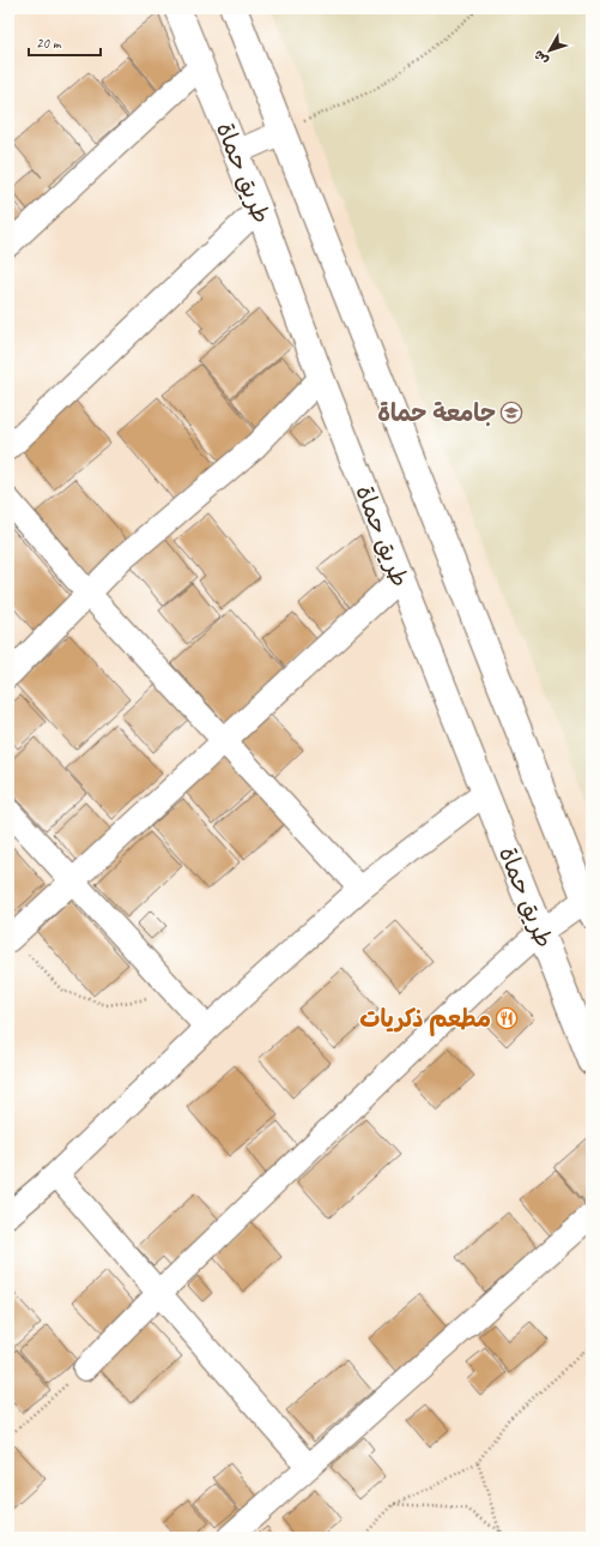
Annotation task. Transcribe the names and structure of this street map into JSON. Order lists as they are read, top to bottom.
{
  "streets": {
    "main road": ["طريق حماة"]
  },
  "places": {
    "school or university": ["جامعة حماة"],
    "restaurant": ["مطعم ذكريات"]
  },
  "scale_bar": "20 m",
  "north": "bottom left"
}
